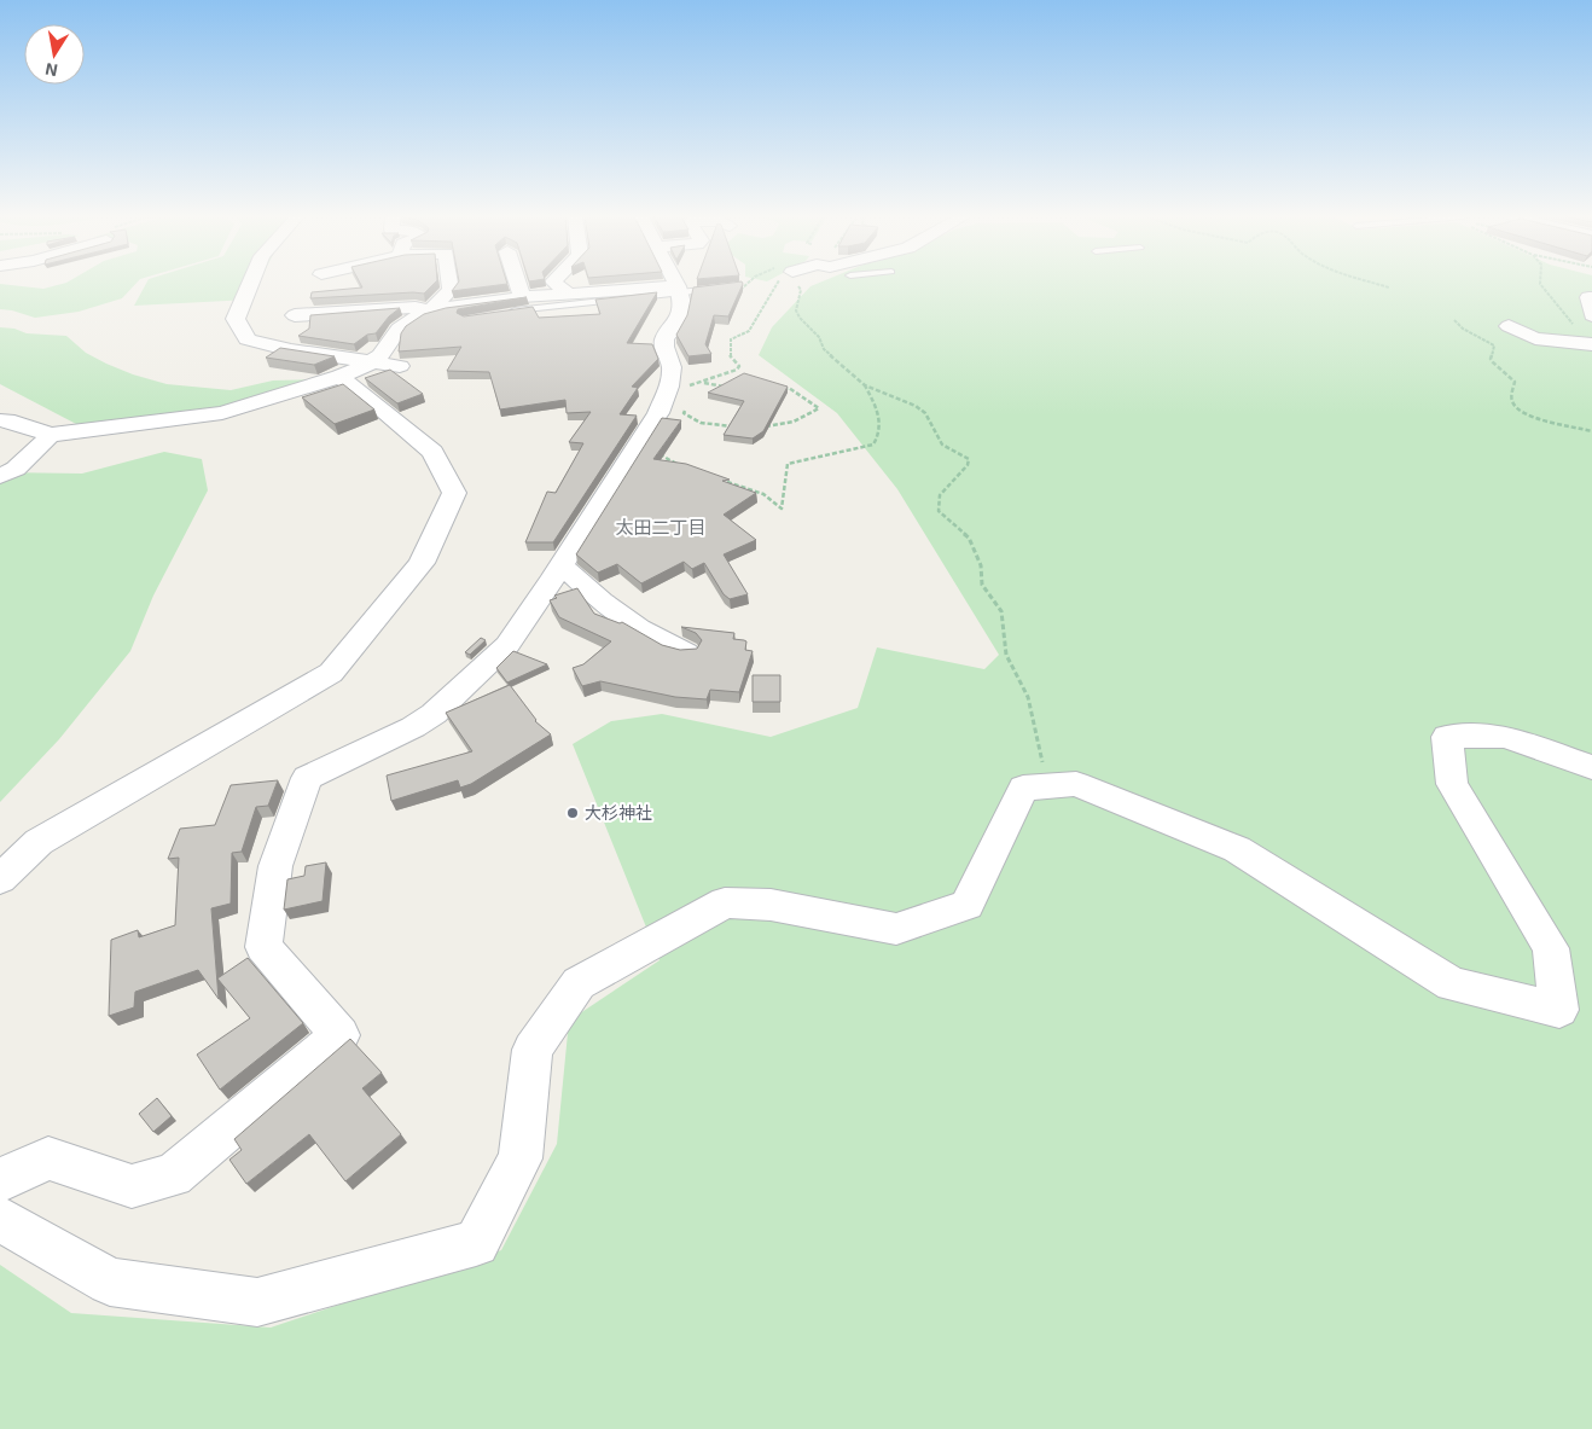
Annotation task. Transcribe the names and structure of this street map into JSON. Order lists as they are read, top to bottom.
{
  "districts": ["太田二丁目"],
  "places": ["大杉神社"],
  "north": "bottom"
}
